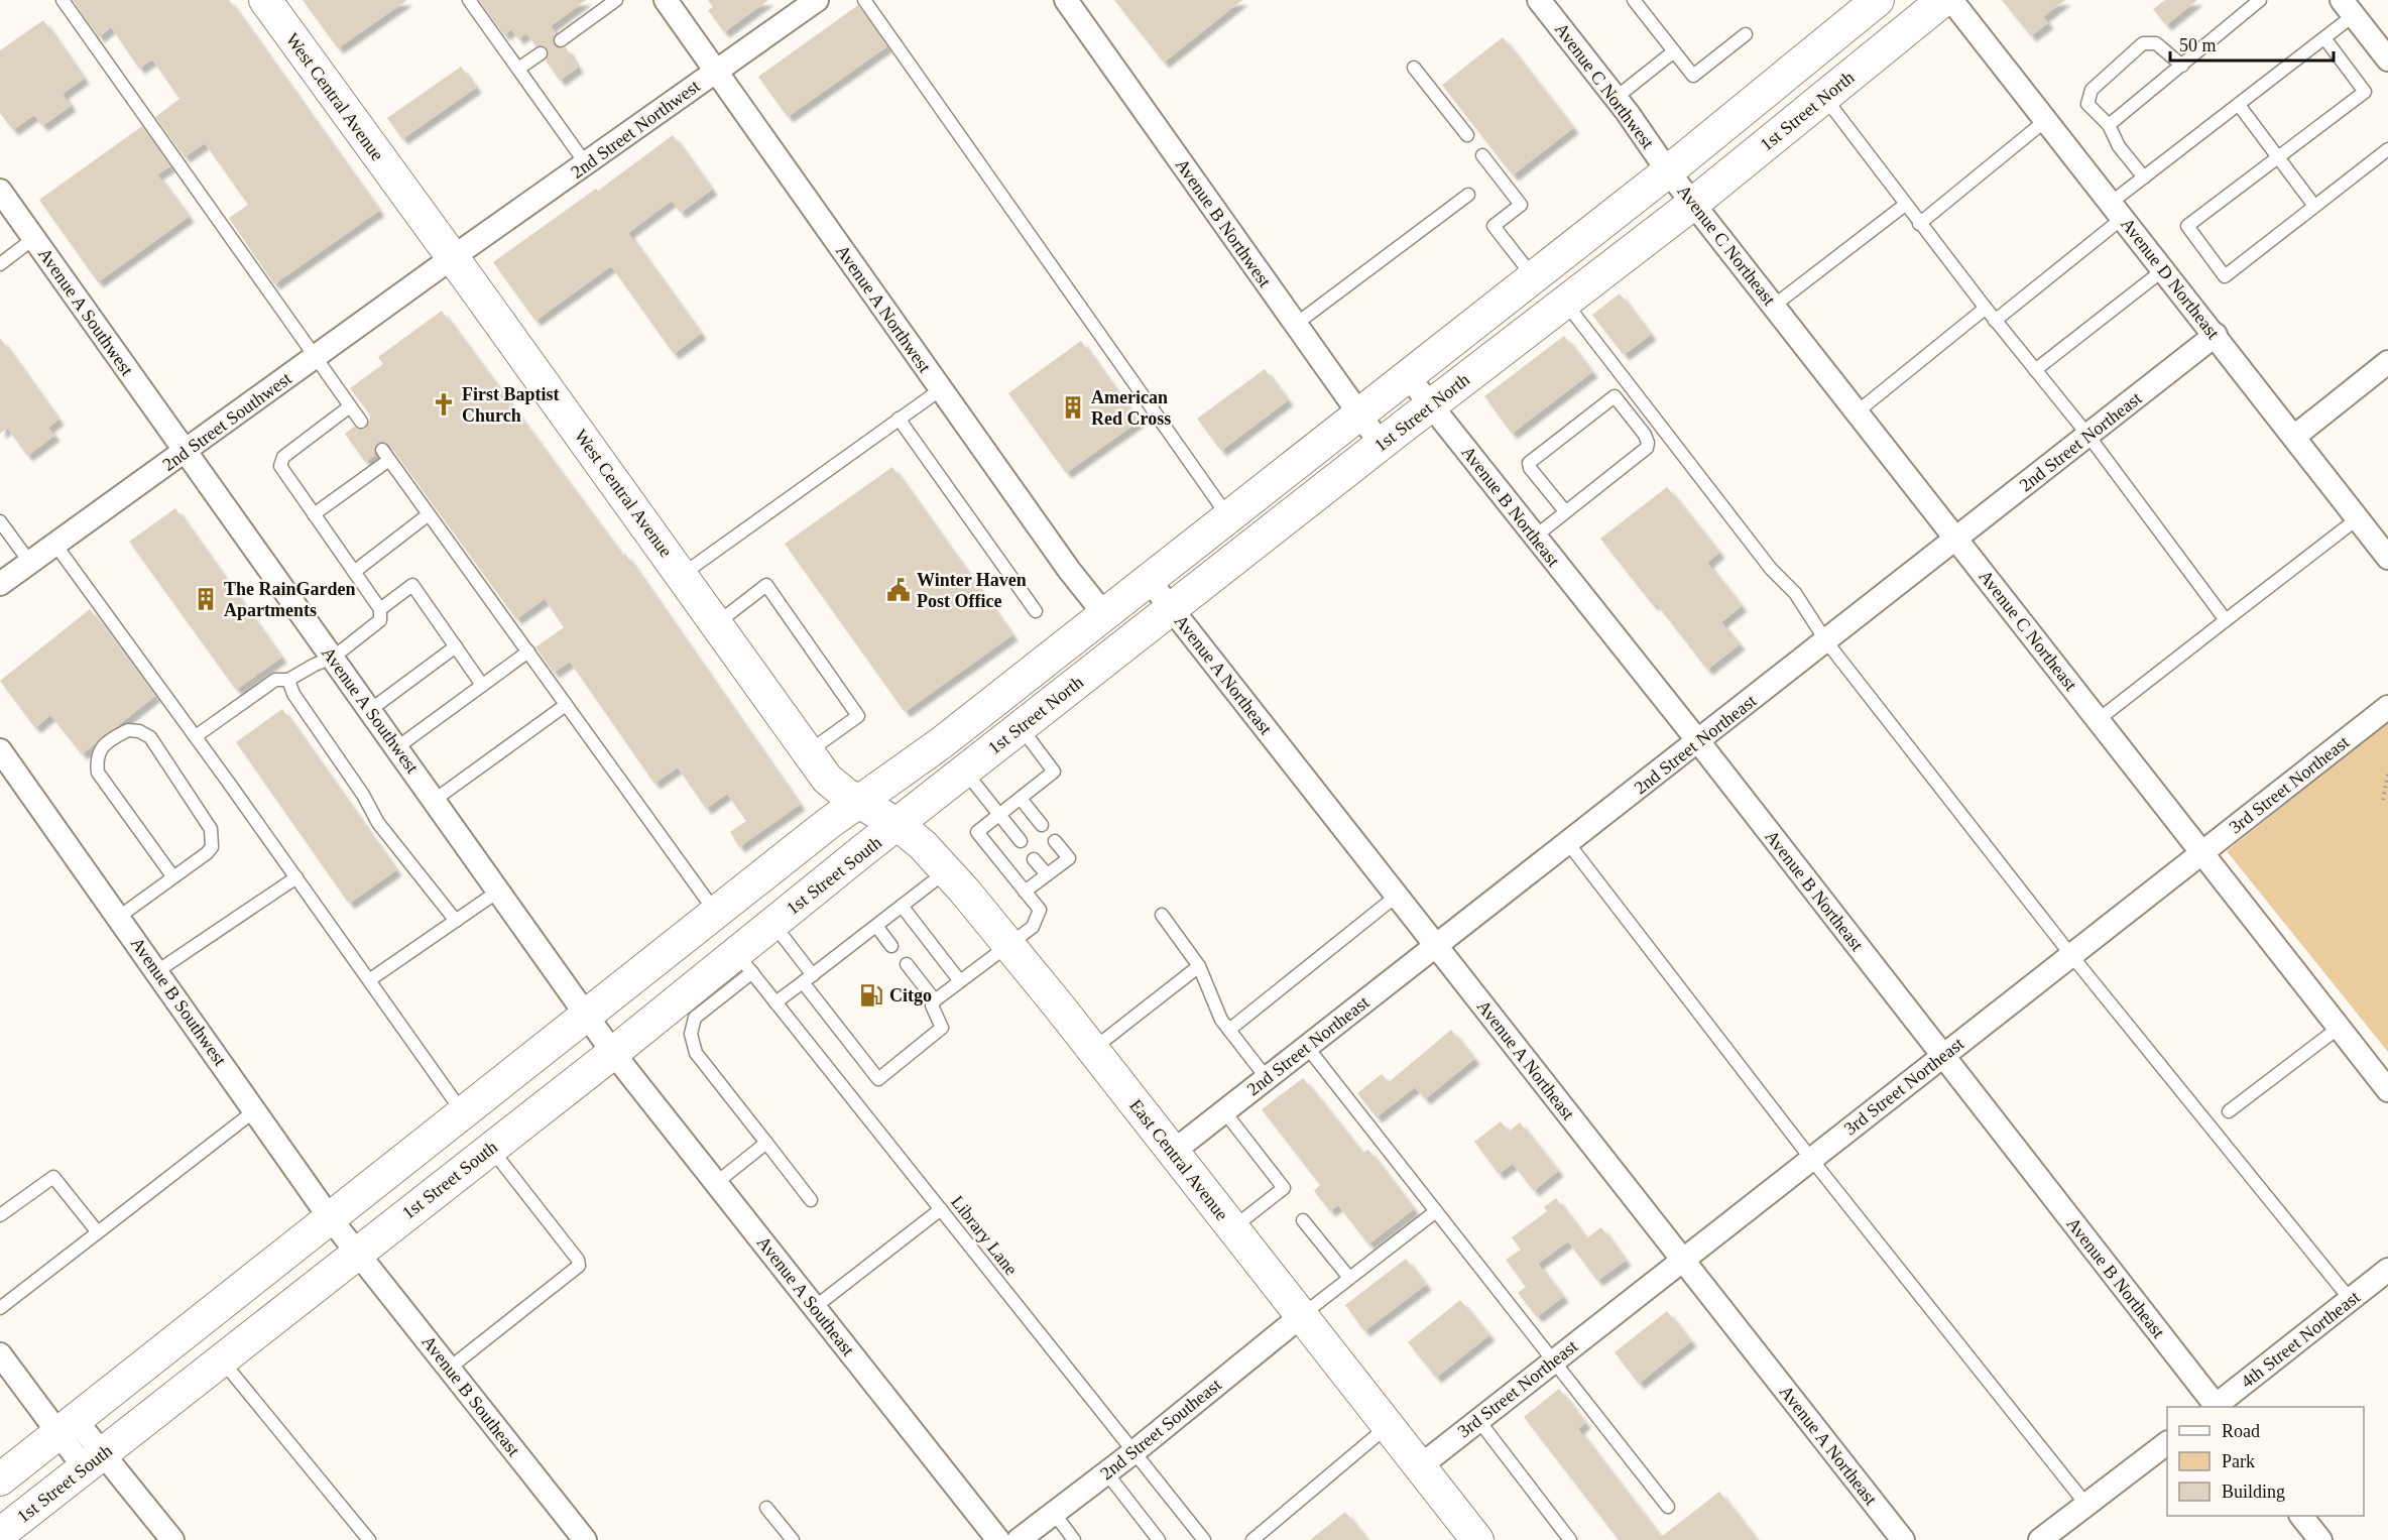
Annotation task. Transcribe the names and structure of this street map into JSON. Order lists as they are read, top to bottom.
{
  "streets": {
    "main road": [
      "West Central Avenue",
      "1st Street North",
      "1st Street South",
      "East Central Avenue"
    ],
    "street": [
      "Avenue C Northwest",
      "2nd Street Northwest",
      "Avenue B Northwest",
      "Avenue C Northeast",
      "Avenue D Northeast",
      "Avenue A Northwest",
      "Avenue A Southwest",
      "2nd Street Southwest",
      "2nd Street Northeast",
      "Avenue B Northeast",
      "Avenue A Northeast",
      "3rd Street Northeast",
      "Avenue B Southwest",
      "Avenue A Southeast",
      "4th Street Northeast",
      "Avenue B Southeast",
      "2nd Street Southeast"
    ],
    "lane": ["Library Lane"]
  },
  "crossings": [
    ["Avenue C Northwest", "1st Street North"],
    ["Avenue C Northwest", "Avenue C Northeast"],
    ["West Central Avenue", "1st Street North"],
    ["West Central Avenue", "2nd Street Northwest"],
    ["West Central Avenue", "2nd Street Southwest"],
    ["West Central Avenue", "East Central Avenue"],
    ["1st Street North", "Avenue B Northwest"],
    ["1st Street North", "Avenue C Northeast"],
    ["1st Street North", "Avenue A Northwest"],
    ["1st Street North", "Avenue B Northeast"],
    ["1st Street North", "Avenue A Northeast"],
    ["1st Street North", "1st Street South"],
    ["1st Street North", "East Central Avenue"],
    ["2nd Street Northwest", "Avenue A Northwest"],
    ["2nd Street Northwest", "2nd Street Southwest"],
    ["Avenue C Northeast", "2nd Street Northeast"],
    ["Avenue C Northeast", "3rd Street Northeast"],
    ["Avenue D Northeast", "2nd Street Northeast"],
    ["Avenue A Southwest", "2nd Street Southwest"],
    ["Avenue A Southwest", "1st Street South"],
    ["Avenue A Southwest", "Avenue A Southeast"],
    ["2nd Street Northeast", "Avenue B Northeast"],
    ["2nd Street Northeast", "Avenue A Northeast"],
    ["2nd Street Northeast", "East Central Avenue"],
    ["Avenue B Northeast", "3rd Street Northeast"],
    ["Avenue A Northeast", "3rd Street Northeast"],
    ["3rd Street Northeast", "East Central Avenue"],
    ["1st Street South", "Avenue B Southwest"],
    ["1st Street South", "East Central Avenue"],
    ["1st Street South", "Library Lane"],
    ["1st Street South", "Avenue A Southeast"],
    ["1st Street South", "Avenue B Southeast"],
    ["Avenue B Southwest", "Avenue B Southeast"],
    ["East Central Avenue", "2nd Street Southeast"],
    ["Library Lane", "2nd Street Southeast"]
  ],
  "places": {
    "church": ["First Baptist Church"],
    "building": ["American Red Cross", "The RainGarden Apartments"],
    "public building": ["Winter Haven Post Office"],
    "fuel station": ["Citgo"]
  },
  "legend": ["Road", "Park", "Building"],
  "scale_bar": "50 m"
}
